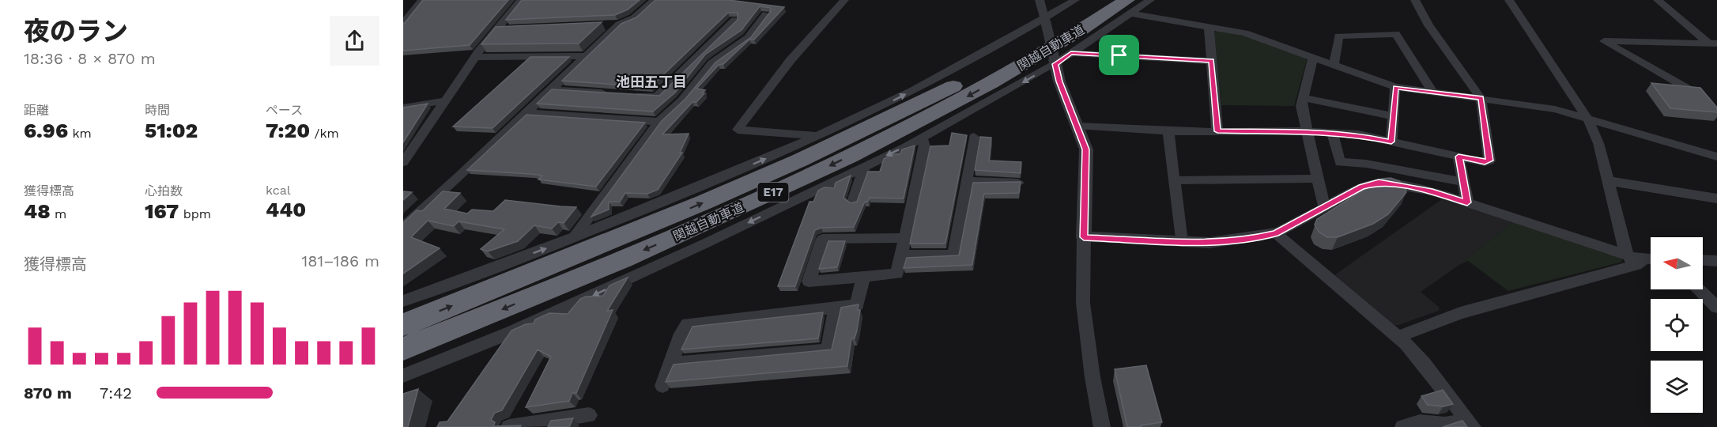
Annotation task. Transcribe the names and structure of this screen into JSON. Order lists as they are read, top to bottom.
{
  "streets": {
    "highway": ["関越自動車道", "E17"]
  },
  "districts": ["池田五丁目"],
  "north": "left",
  "page": {
    "heading": ["夜のラン", "18:36 · 8 × 870 m"],
    "stats": [
      ["距離", "6.96 km"],
      ["時間", "51:02"],
      ["ペース", "7:20 /km"],
      ["獲得標高", "48 m"],
      ["心拍数", "167 bpm"],
      ["kcal", "440"]
    ],
    "chart": ["獲得標高", "181–186 m"],
    "list": [
      {
        "name": "870 m",
        "note": "7:42"
      }
    ]
  }
}
